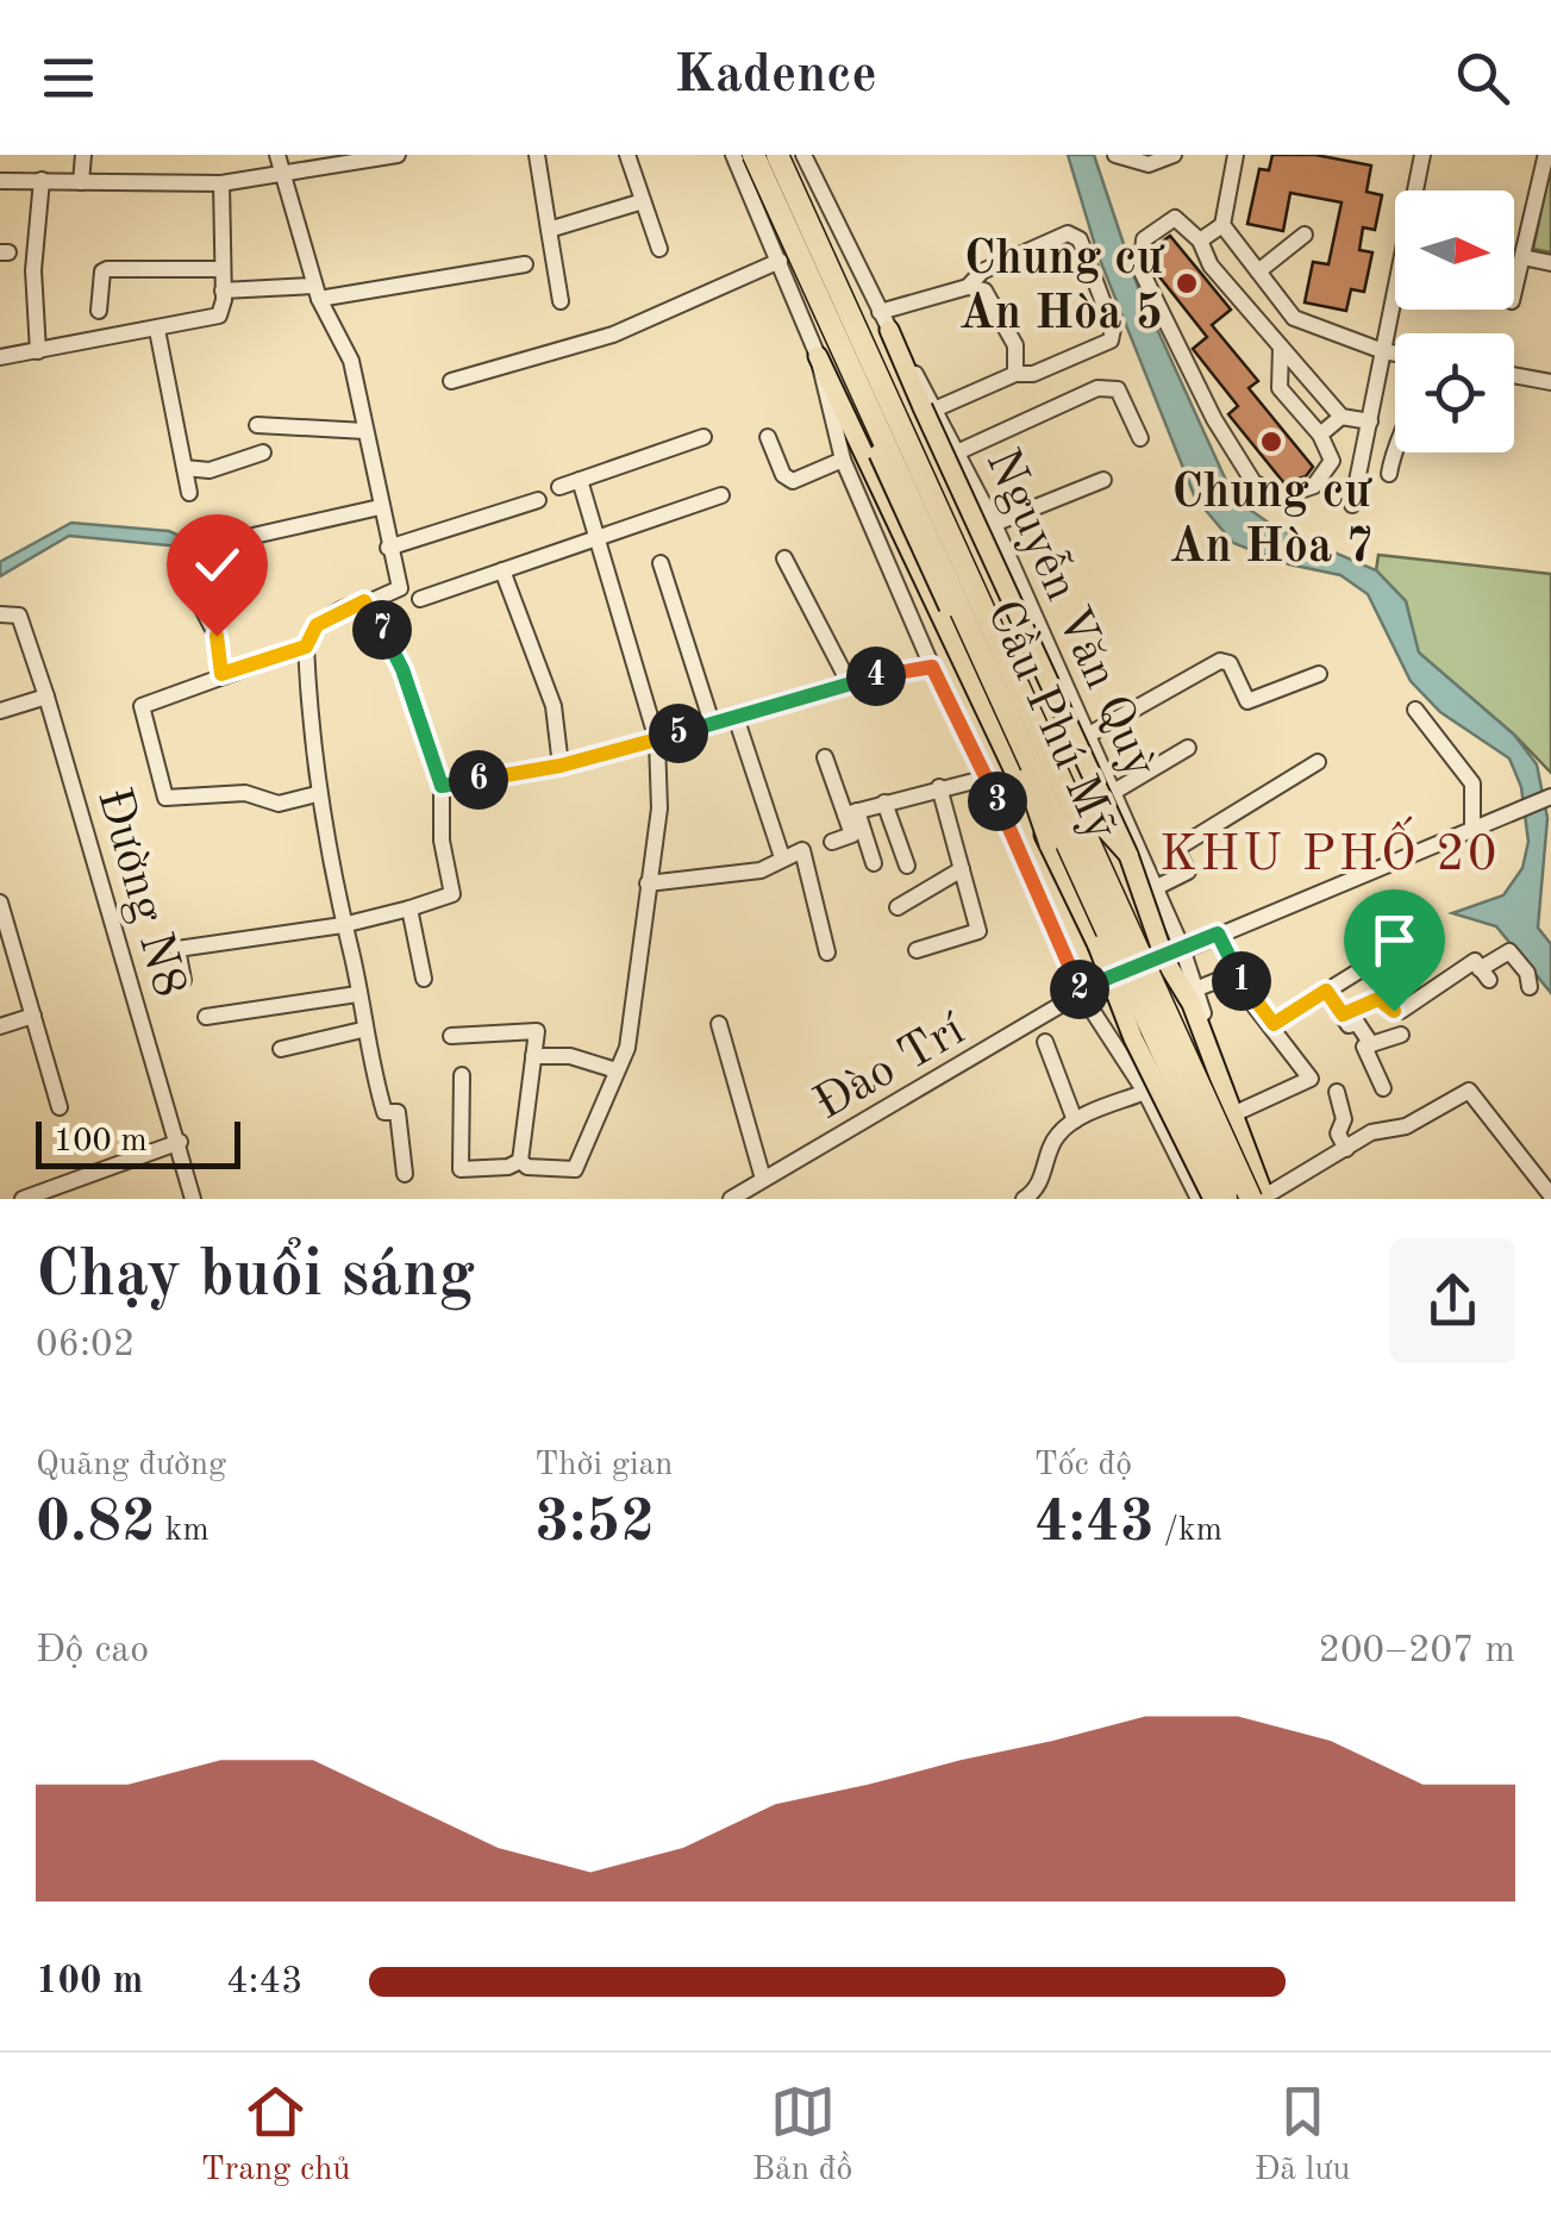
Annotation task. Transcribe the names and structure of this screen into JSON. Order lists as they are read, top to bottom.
{
  "streets": {
    "highway": ["Cầu Phú Mỹ"],
    "main road": ["Nguyễn Văn Quỳ"],
    "street": ["Đường N8", "Đào Trí"]
  },
  "crossings": [
    ["Nguyễn Văn Quỳ", "Cầu Phú Mỹ"],
    ["Nguyễn Văn Quỳ", "Đào Trí"],
    ["Cầu Phú Mỹ", "Đào Trí"]
  ],
  "districts": ["KHU PHỐ 20"],
  "places": ["Chung cư An Hòa 5", "Chung cư An Hòa 7"],
  "scale_bar": "100 m",
  "north": "right",
  "page": {
    "header": "Kadence",
    "pins": [
      "7",
      "4",
      "5",
      "6",
      "3",
      "1",
      "2"
    ],
    "scale": "100 m",
    "heading": ["Chạy buổi sáng", "06:02"],
    "stats": [
      ["Quãng đường", "0.82 km"],
      ["Thời gian", "3:52"],
      ["Tốc độ", "4:43 /km"]
    ],
    "chart": ["Độ cao", "200–207 m"],
    "list": [
      {
        "name": "100 m",
        "note": "4:43"
      }
    ],
    "tabs": ["Trang chủ", "Bản đồ", "Đã lưu"]
  }
}
